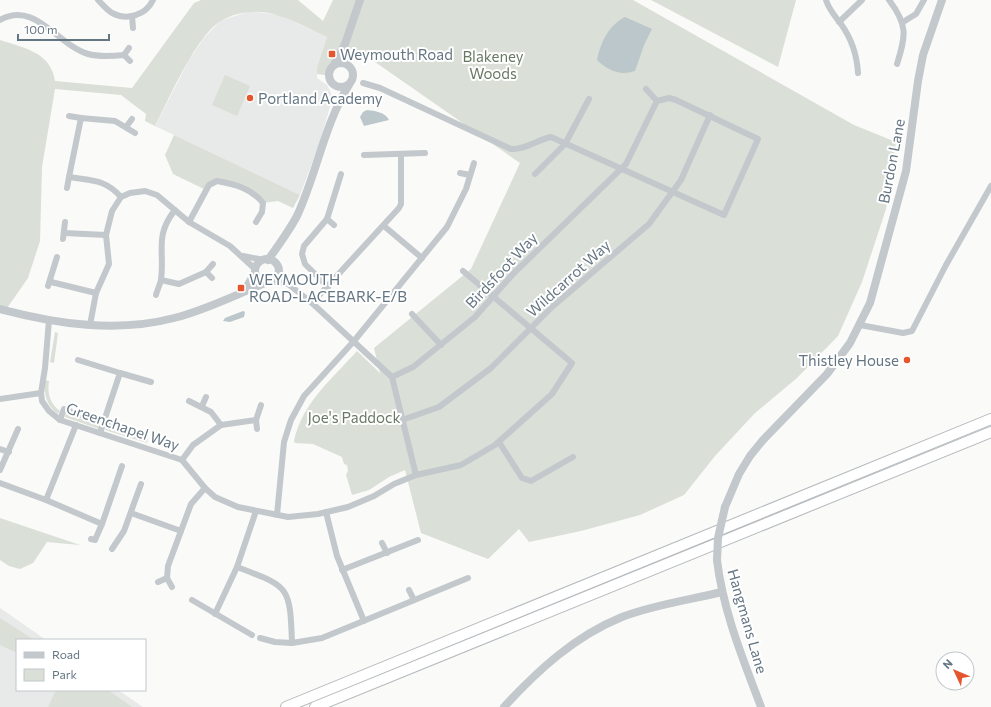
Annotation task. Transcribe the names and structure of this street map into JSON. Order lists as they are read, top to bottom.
{
  "streets": {
    "street": [
      "Burdon Lane",
      "Birdsfoot Way",
      "Wildcarrot Way",
      "Greenchapel Way",
      "Hangmans Lane"
    ]
  },
  "crossings": [
    ["Burdon Lane", "Hangmans Lane"],
    ["Wildcarrot Way", "Greenchapel Way"]
  ],
  "parks": ["Blakeney Woods", "Joe's Paddock"],
  "places": {
    "transit": ["Weymouth Road", "WEYMOUTH ROAD-LACEBARK-E/B"],
    "other": ["Portland Academy", "Thistley House"]
  },
  "legend": ["Road", "Park"],
  "scale_bar": "100 m",
  "north": "top left"
}
